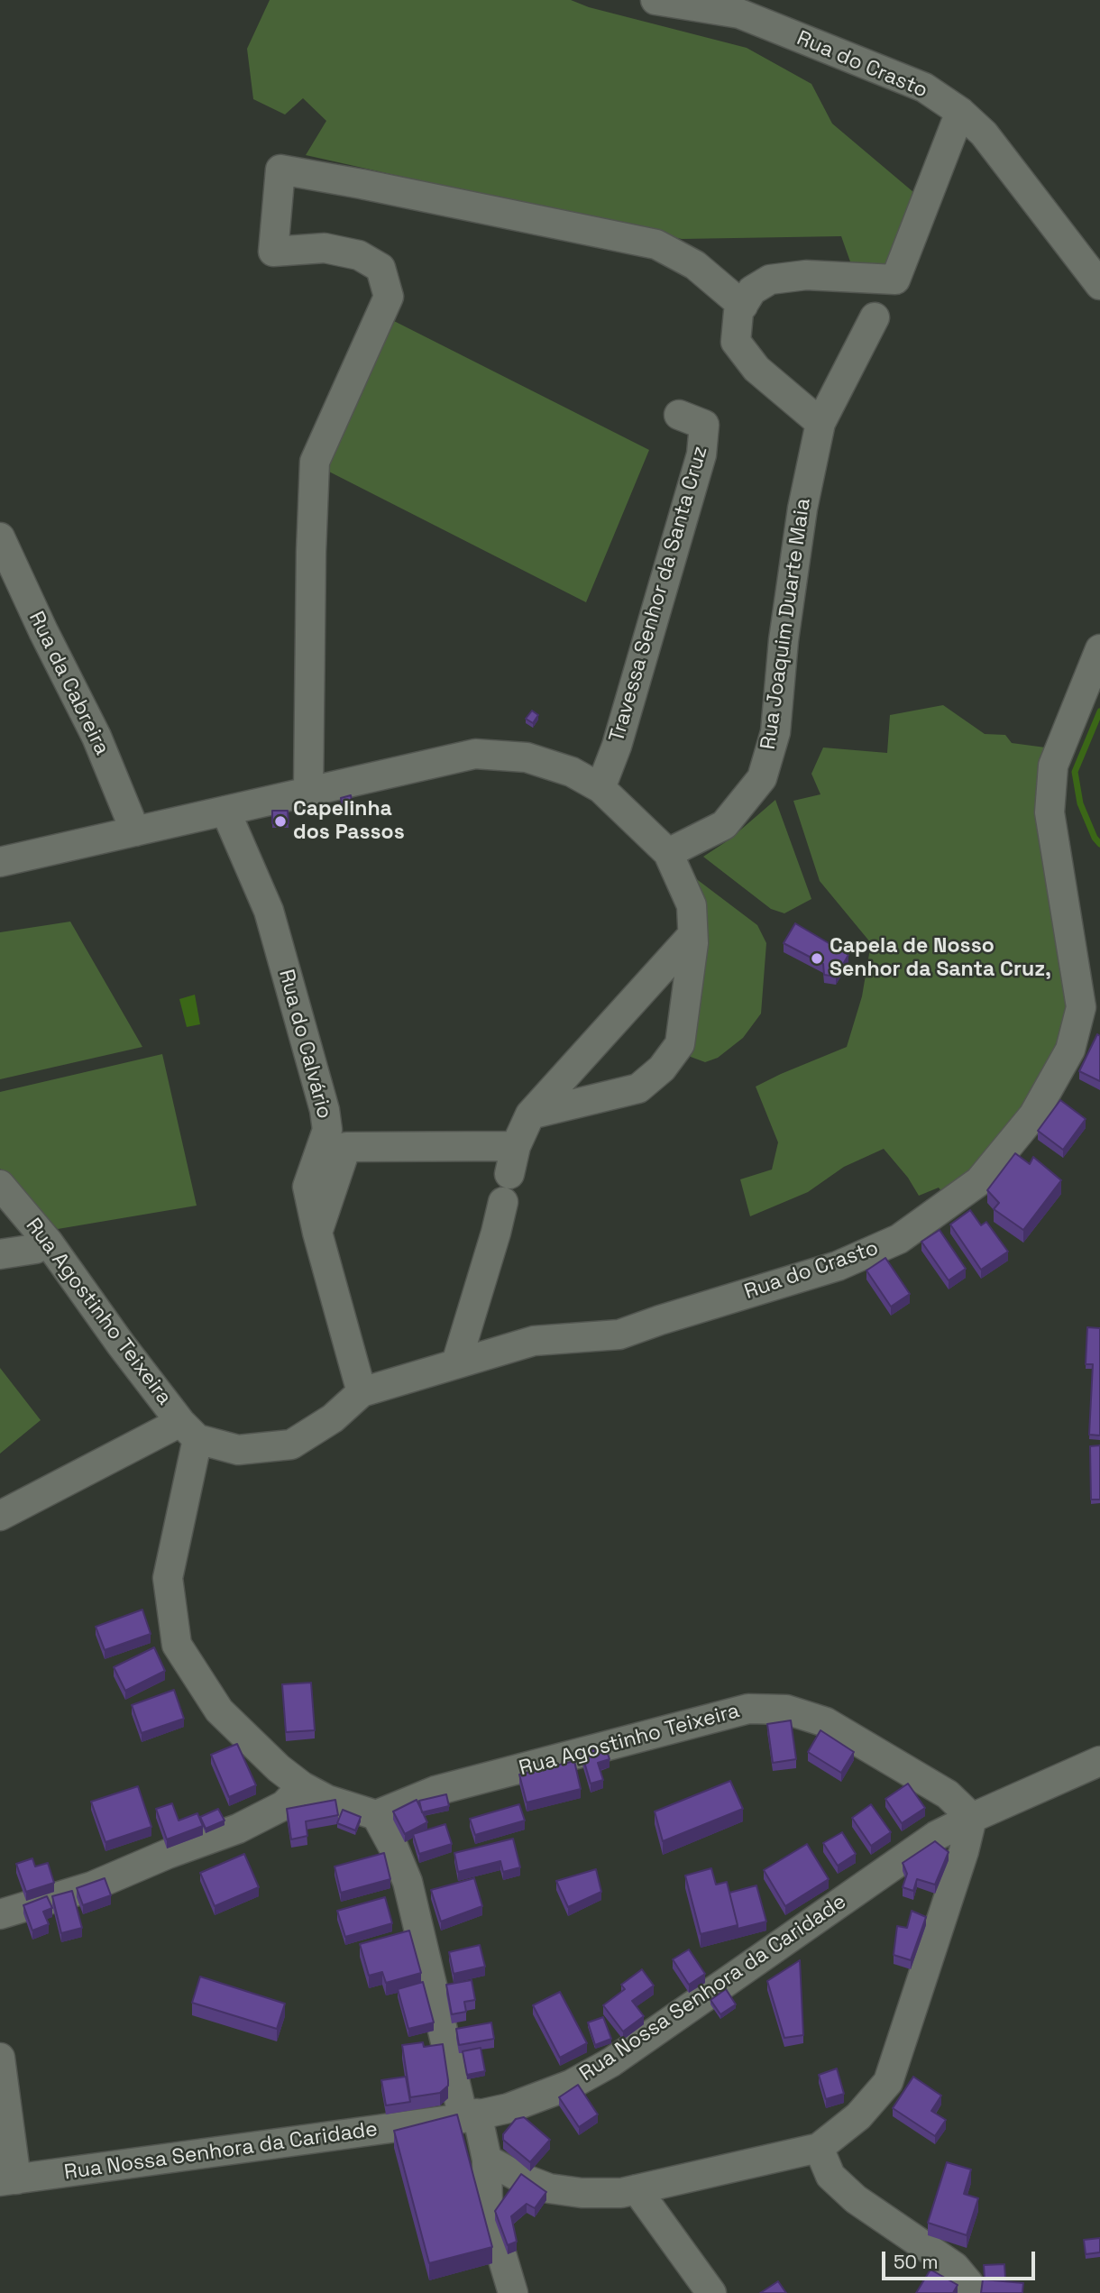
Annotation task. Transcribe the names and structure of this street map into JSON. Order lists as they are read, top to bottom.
{
  "streets": {
    "street": [
      "Rua do Crasto",
      "Travessa Senhor da Santa Cruz",
      "Rua Joaquim Duarte Maia",
      "Rua da Cabreira",
      "Rua do Calvário",
      "Rua Agostinho Teixeira",
      "Rua Nossa Senhora da Caridade"
    ]
  },
  "crossings": [
    ["Rua do Crasto", "Rua do Calvário"],
    ["Rua do Crasto", "Rua Agostinho Teixeira"],
    ["Rua Agostinho Teixeira", "Rua Nossa Senhora da Caridade"]
  ],
  "places": ["Capelinha dos Passos", "Capela de Nosso Senhor da Santa Cruz,"],
  "scale_bar": "50 m"
}
